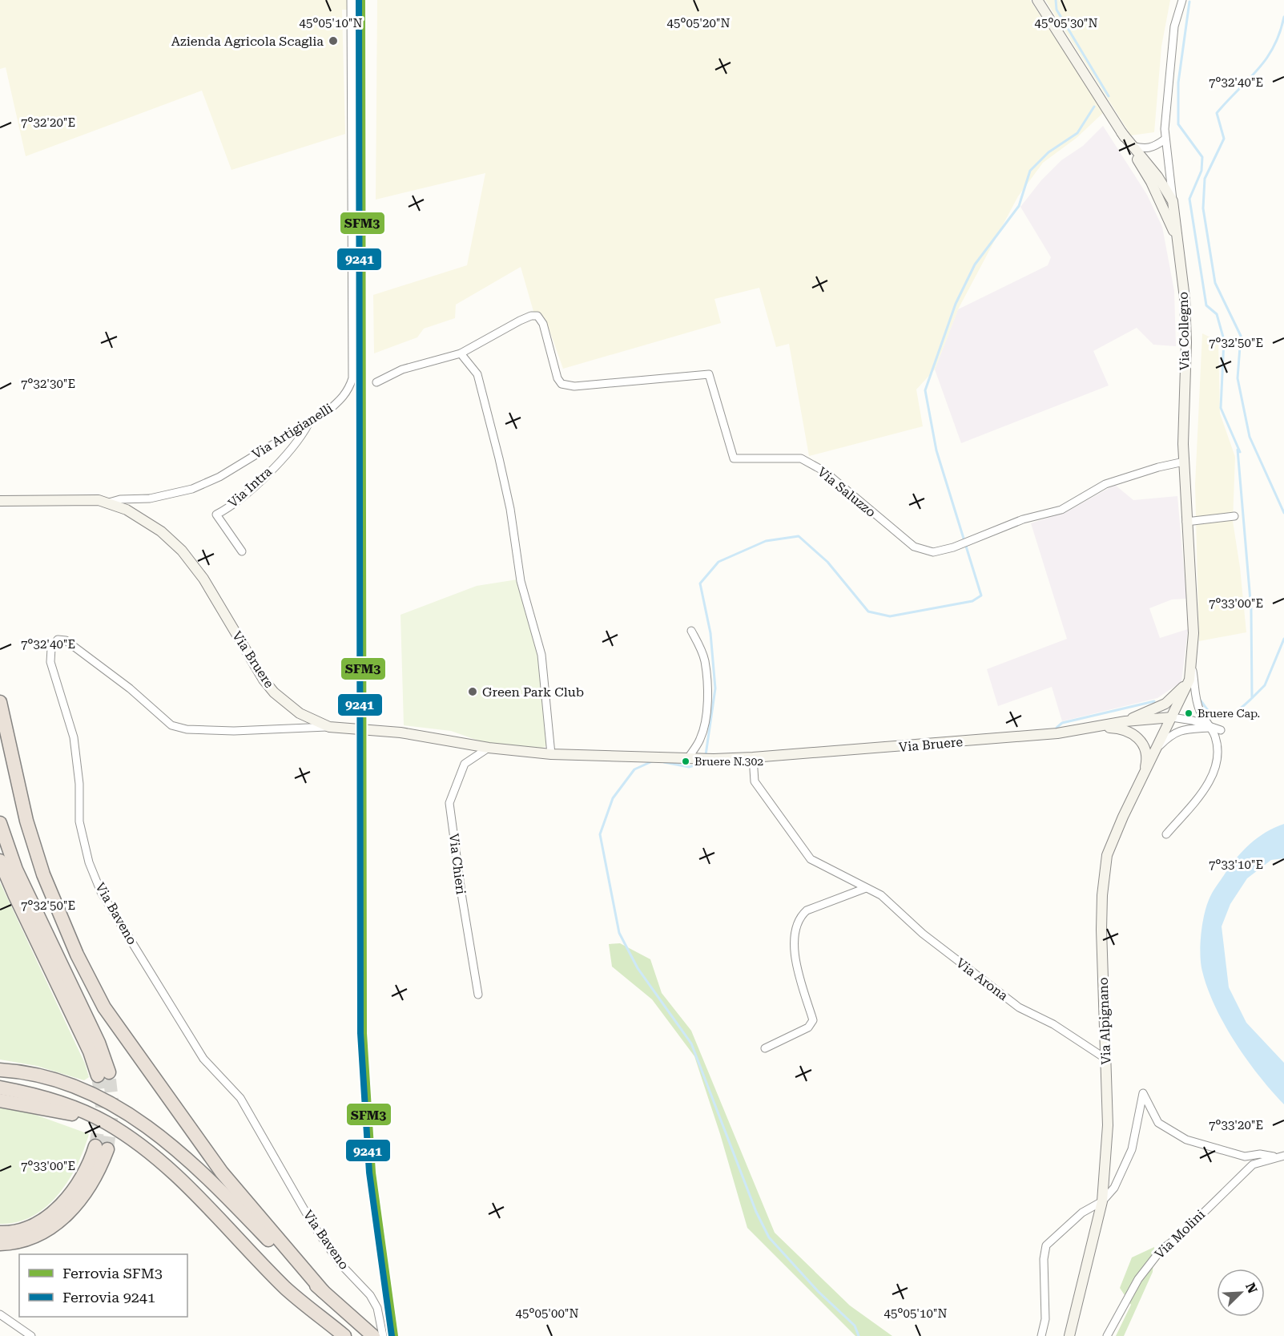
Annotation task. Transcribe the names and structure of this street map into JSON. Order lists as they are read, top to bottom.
{
  "streets": {
    "street": [
      "Via Collegno",
      "Via Artigianelli",
      "Via Intra",
      "Via Saluzzo",
      "Via Bruere",
      "Via Chieri",
      "Via Baveno",
      "Via Arona",
      "Via Alpignano",
      "Via Molini"
    ]
  },
  "crossings": [
    ["Via Collegno", "Via Saluzzo"],
    ["Via Collegno", "Via Bruere"],
    ["Via Collegno", "Via Alpignano"],
    ["Via Artigianelli", "Via Intra"],
    ["Via Artigianelli", "Via Bruere"],
    ["Via Bruere", "Via Chieri"],
    ["Via Bruere", "Via Baveno"],
    ["Via Bruere", "Via Arona"],
    ["Via Bruere", "Via Alpignano"],
    ["Via Arona", "Via Alpignano"],
    ["Via Alpignano", "Via Molini"]
  ],
  "places": [
    "Azienda Agricola Scaglia",
    "Green Park Club",
    "Bruere Cap.",
    "Bruere N.302"
  ],
  "lines": ["rail line SFM3", "rail line 9241"],
  "legend": ["Ferrovia SFM3", "Ferrovia 9241"],
  "north": "top right",
  "coordinates": [
    "45°05'20\"N",
    "45°05'30\"N",
    "45°05'10\"N",
    "7°32'40\"E",
    "7°32'20\"E",
    "7°32'50\"E",
    "7°32'30\"E",
    "7°33'00\"E",
    "7°33'10\"E",
    "7°33'20\"E",
    "45°05'00\"N"
  ]
}
